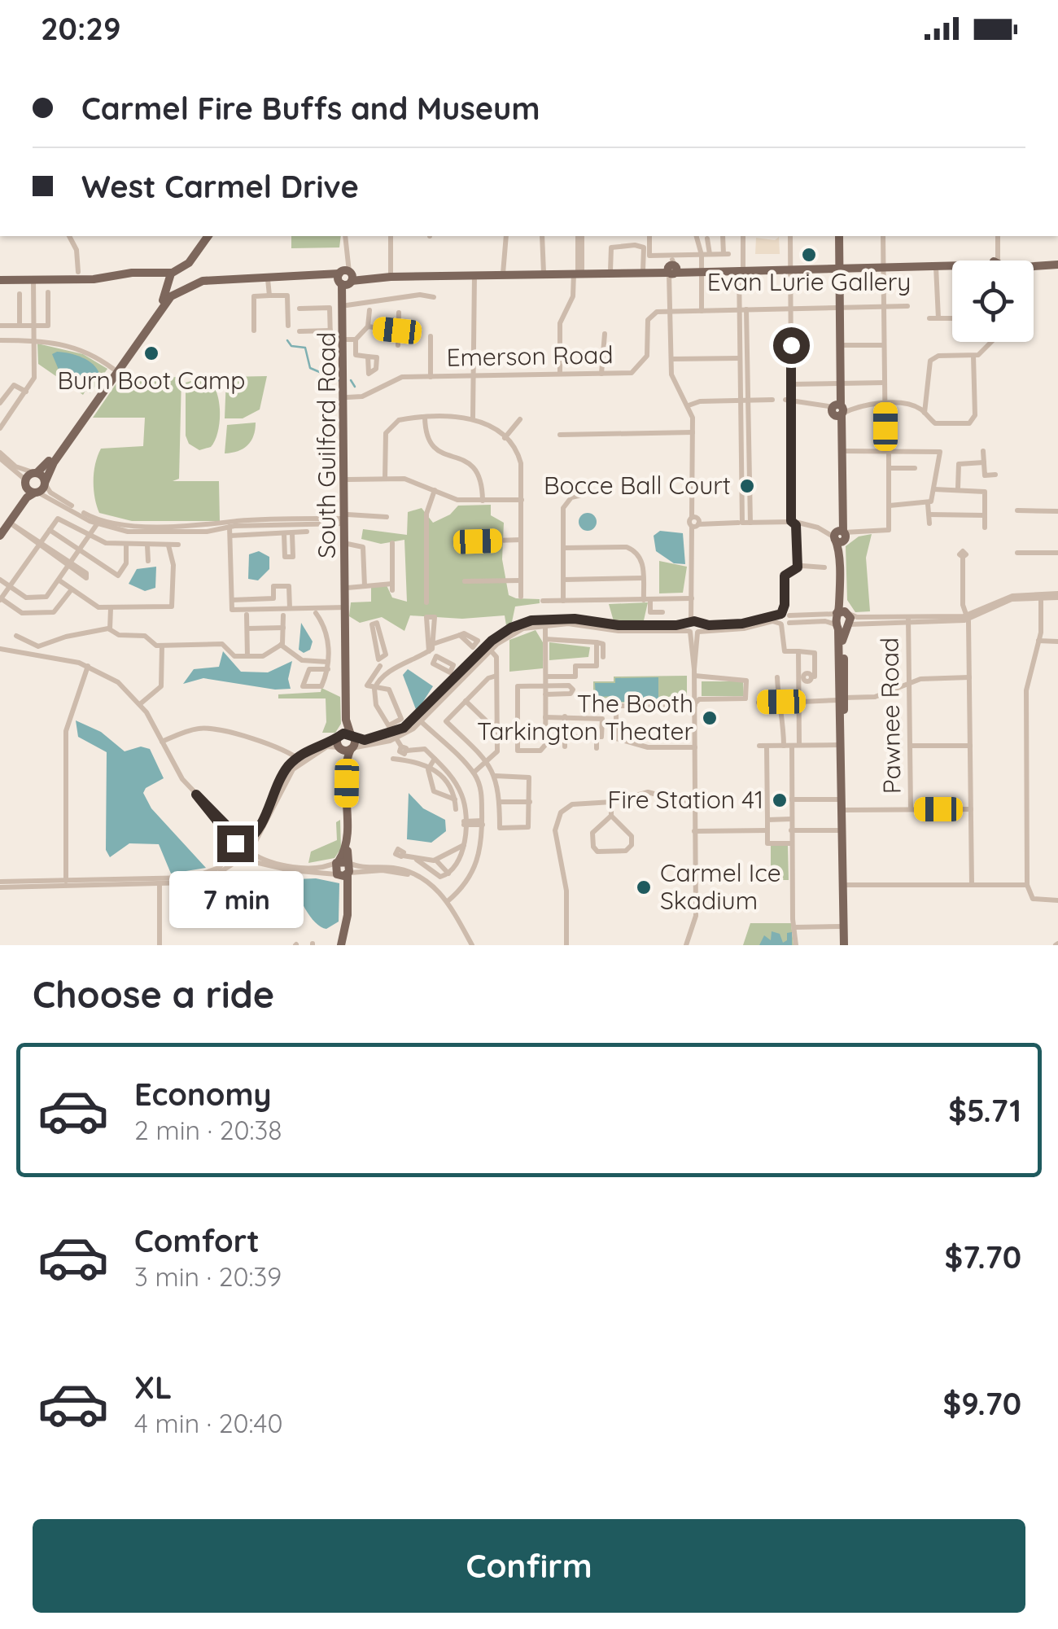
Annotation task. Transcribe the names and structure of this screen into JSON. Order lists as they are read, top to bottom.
{
  "streets": {
    "main road": ["South Guilford Road"],
    "street": ["Emerson Road", "Pawnee Road"]
  },
  "crossings": [
    ["Emerson Road", "South Guilford Road"]
  ],
  "places": [
    "Evan Lurie Gallery",
    "Burn Boot Camp",
    "Bocce Ball Court",
    "The Booth Tarkington Theater",
    "Fire Station 41",
    "Carmel Ice Skadium"
  ],
  "page": {
    "status": "20:29",
    "banner": ["Carmel Fire Buffs and Museum", "West Carmel Drive"],
    "bubble": "7 min",
    "heading": "Choose a ride",
    "list": [
      {
        "name": "Economy",
        "note": "2 min · 20:38",
        "value": "$5.71"
      },
      {
        "name": "Comfort",
        "note": "3 min · 20:39",
        "value": "$7.70"
      },
      {
        "name": "XL",
        "note": "4 min · 20:40",
        "value": "$9.70"
      }
    ],
    "buttons": "Confirm"
  }
}
